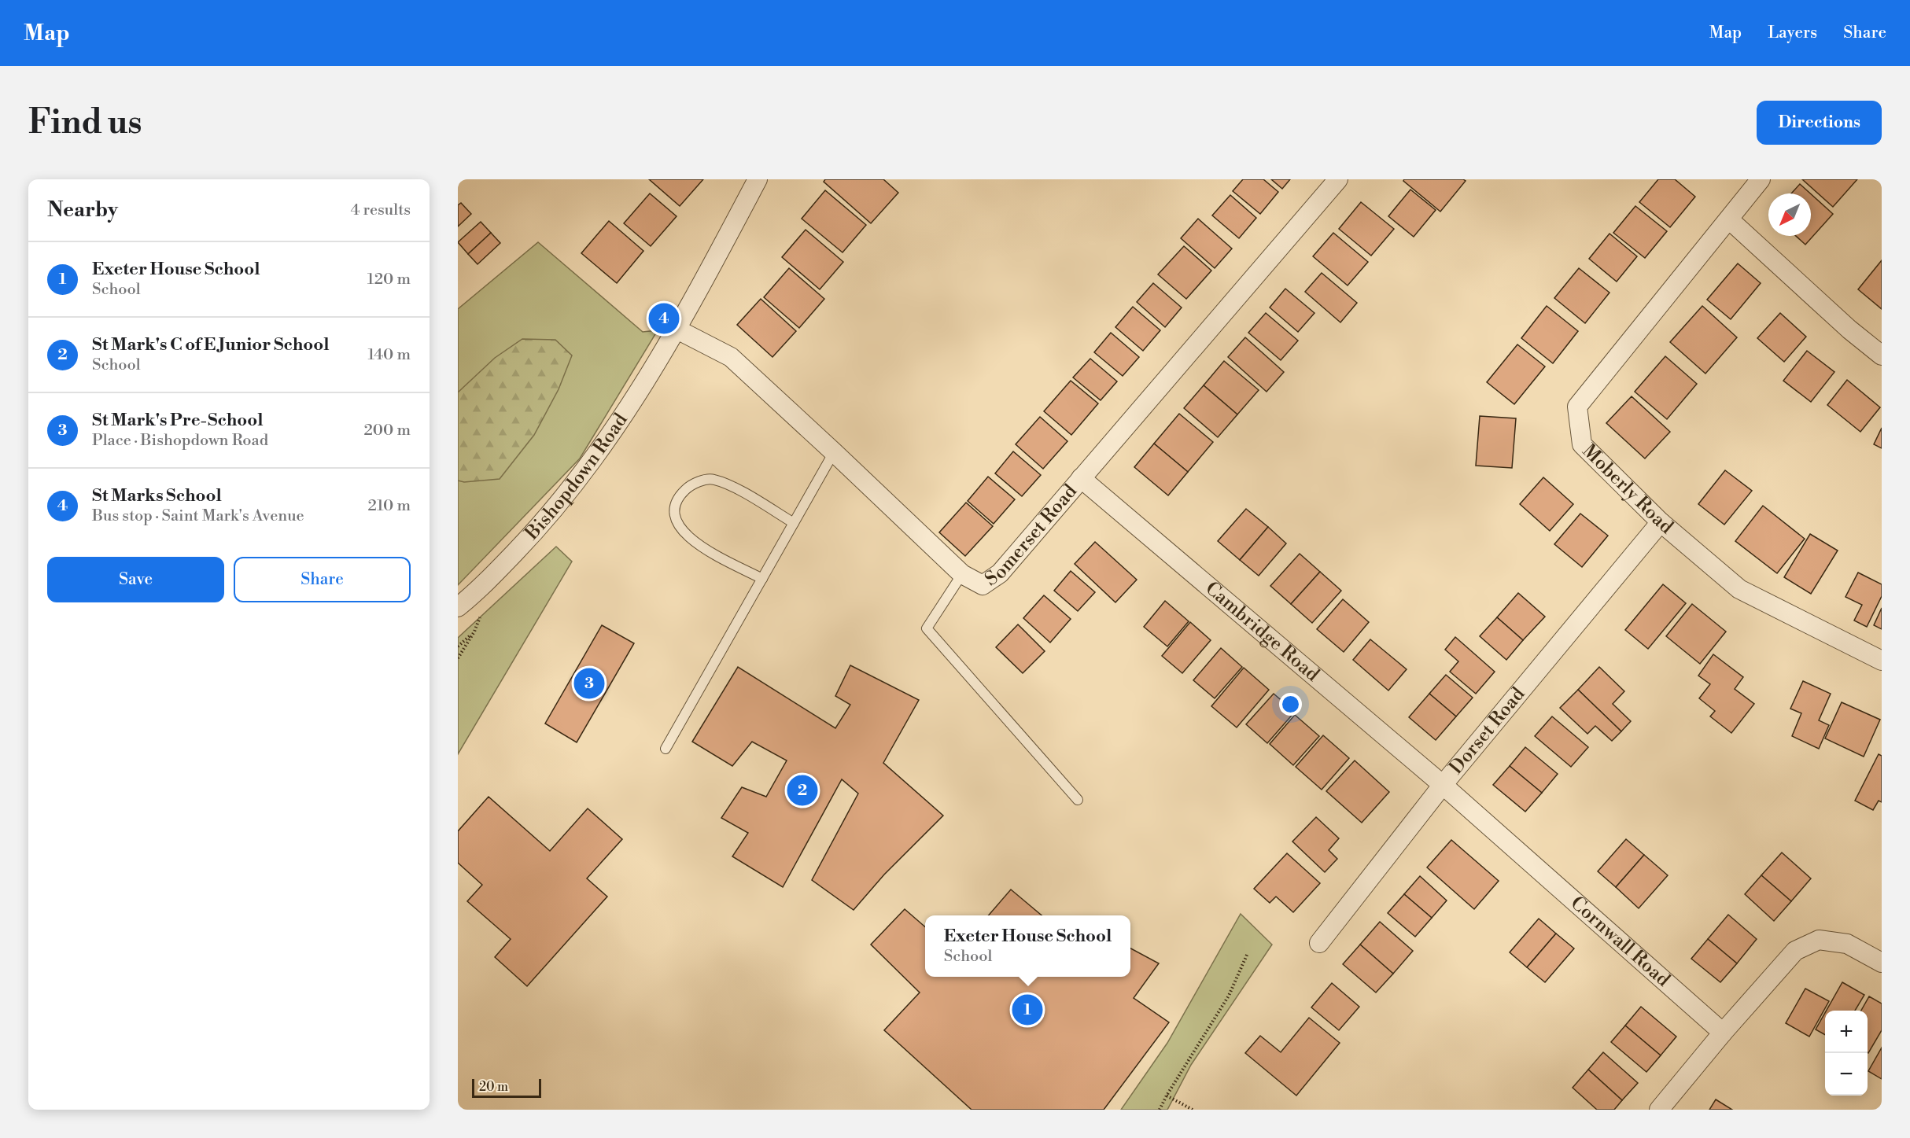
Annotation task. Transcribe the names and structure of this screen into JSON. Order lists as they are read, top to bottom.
{
  "streets": {
    "street": [
      "Bishopdown Road",
      "Moberly Road",
      "Somerset Road",
      "Cambridge Road",
      "Dorset Road",
      "Cornwall Road"
    ]
  },
  "crossings": [
    ["Bishopdown Road", "Somerset Road"],
    ["Moberly Road", "Dorset Road"],
    ["Somerset Road", "Cambridge Road"],
    ["Cambridge Road", "Dorset Road"],
    ["Cambridge Road", "Cornwall Road"],
    ["Dorset Road", "Cornwall Road"]
  ],
  "scale_bar": "20 m",
  "north": "bottom left",
  "page": {
    "header": "Map",
    "nav": ["Map", "Layers", "Share"],
    "buttons": [
      "Directions",
      ["Save", "Share"]
    ],
    "title": "Find us",
    "heading": ["Nearby", "4 results"],
    "list": [
      {
        "mark": "1",
        "name": "Exeter House School",
        "note": "School",
        "value": "120 m"
      },
      {
        "mark": "2",
        "name": "St Mark's C of E Junior School",
        "note": "School",
        "value": "140 m"
      },
      {
        "mark": "3",
        "name": "St Mark's Pre-School",
        "note": "Place · Bishopdown Road",
        "value": "200 m"
      },
      {
        "mark": "4",
        "name": "St Marks School",
        "note": "Bus stop · Saint Mark's Avenue",
        "value": "210 m"
      }
    ],
    "pins": [
      "4",
      "3",
      "2",
      "1"
    ],
    "popup": ["Exeter House School", "School"],
    "map_buttons": ["+", "−"],
    "scale": "20 m"
  }
}
